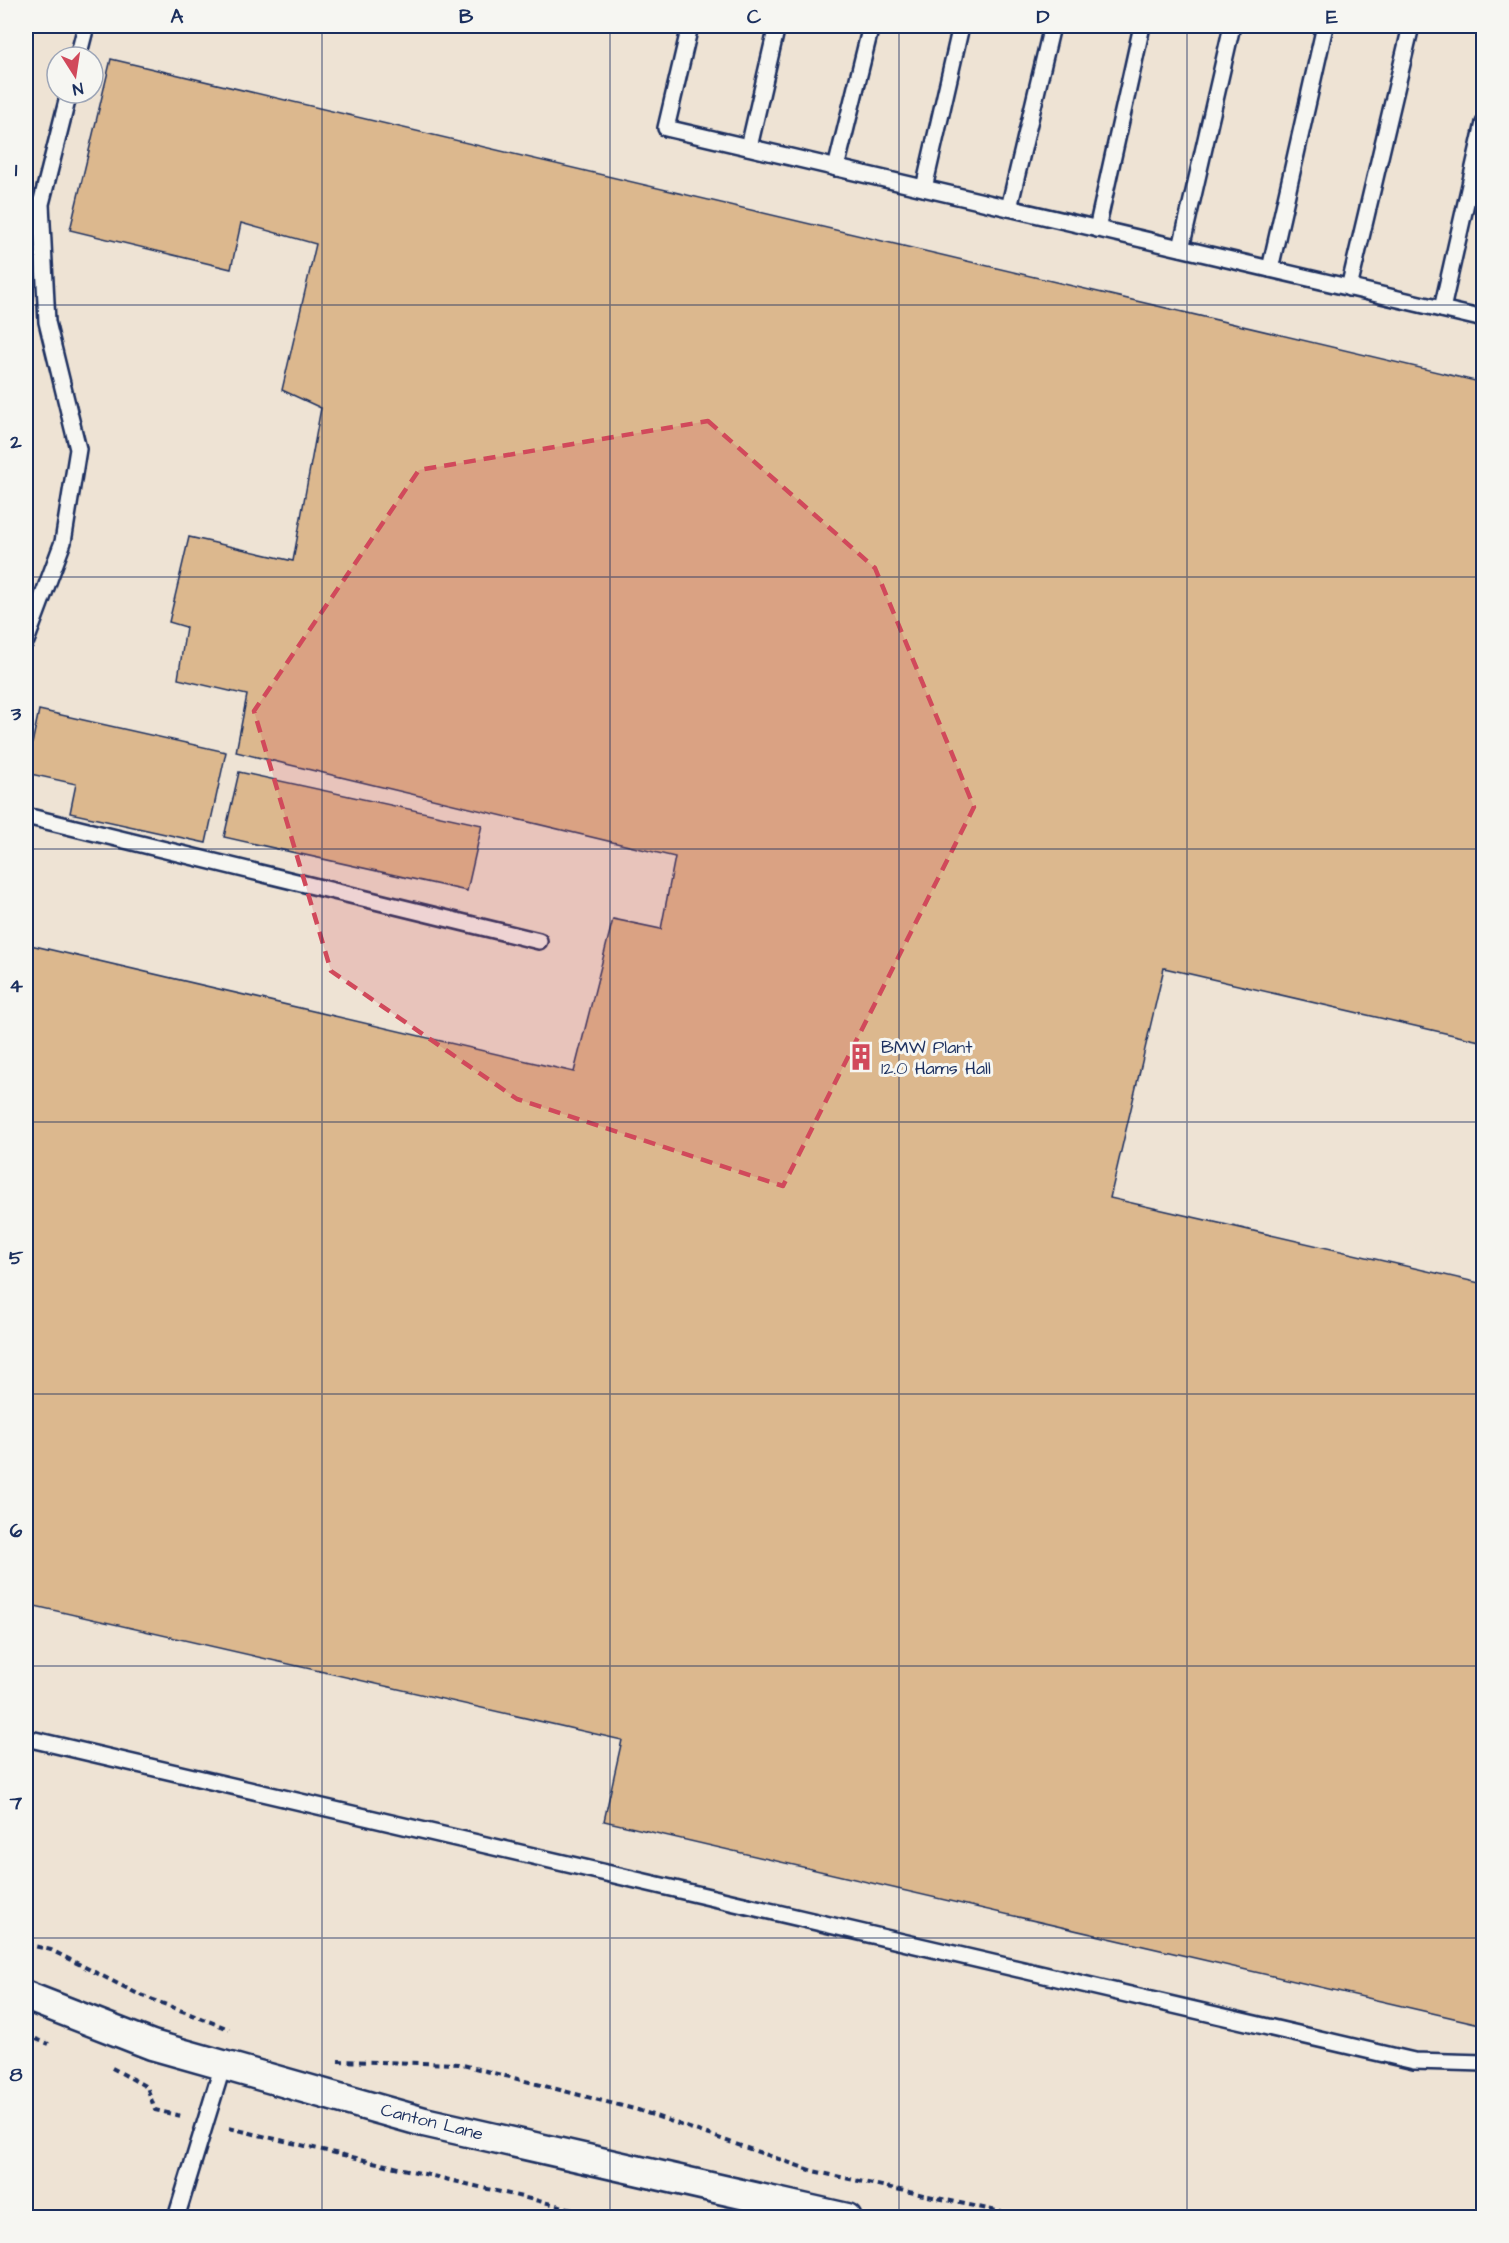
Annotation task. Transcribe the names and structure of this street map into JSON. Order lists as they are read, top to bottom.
{
  "streets": {
    "street": ["Canton Lane"]
  },
  "places": {
    "building": ["BMW Plant 12.0 Hams Hall"]
  },
  "north": "bottom",
  "grid": {
    "columns": [
      "A",
      "B",
      "C",
      "D",
      "E"
    ],
    "rows": [
      "1",
      "2",
      "3",
      "4",
      "5",
      "6",
      "7",
      "8"
    ]
  }
}
